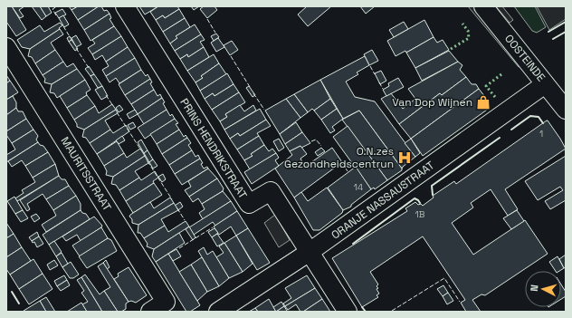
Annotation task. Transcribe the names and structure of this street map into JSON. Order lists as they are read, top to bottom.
{
  "streets": {
    "street": [
      "OOSTEINDE",
      "PRINS HENDRIKSTRAAT",
      "MAURITSSTRAAT",
      "ORANJE NASSAUSTRAAT"
    ]
  },
  "crossings": [
    ["OOSTEINDE", "ORANJE NASSAUSTRAAT"],
    ["PRINS HENDRIKSTRAAT", "ORANJE NASSAUSTRAAT"]
  ],
  "places": {
    "shop": ["Van Dop Wijnen"],
    "hospital": ["O.N.zes Gezondheidscentrun"]
  },
  "house_numbers": ["1", "14", "1B"],
  "north": "left"
}
